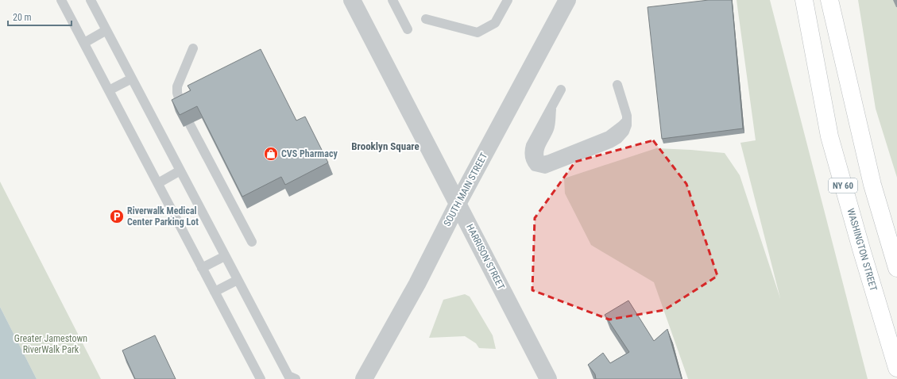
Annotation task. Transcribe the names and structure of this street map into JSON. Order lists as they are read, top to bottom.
{
  "streets": {
    "highway": ["NY 60", "WASHINGTON STREET"],
    "street": ["SOUTH MAIN STREET", "HARRISON STREET"]
  },
  "crossings": [
    ["SOUTH MAIN STREET", "HARRISON STREET"]
  ],
  "districts": ["Brooklyn Square"],
  "parks": ["Greater Jamestown RiverWalk Park"],
  "places": {
    "shop": ["CVS Pharmacy"],
    "parking": ["Riverwalk Medical Center Parking Lot"]
  },
  "scale_bar": "20 m"
}
